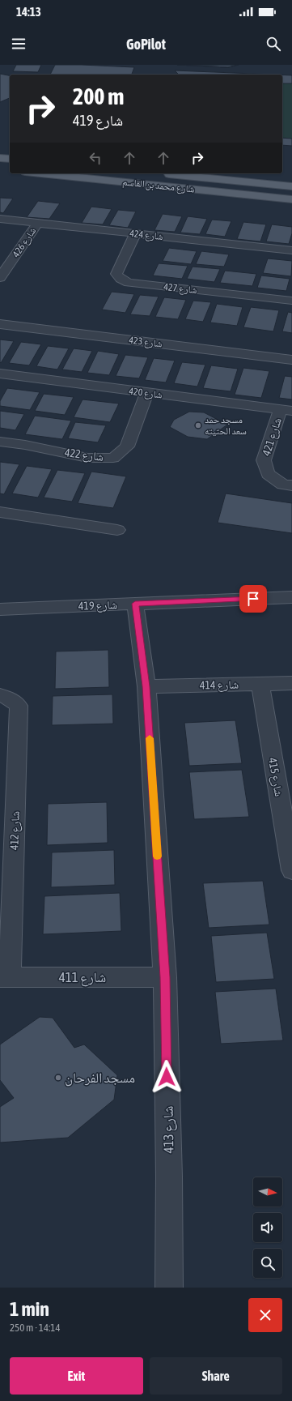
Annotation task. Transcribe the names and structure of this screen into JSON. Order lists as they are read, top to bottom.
{
  "streets": {
    "main road": ["شارع محمد بن القاسم"],
    "street": [
      "شارع 424",
      "شارع 426",
      "شارع 427",
      "شارع 423",
      "شارع 420",
      "شارع 421",
      "شارع 422",
      "شارع 419",
      "شارع 414",
      "شارع 415",
      "شارع 412",
      "شارع 411",
      "شارع 413"
    ]
  },
  "crossings": [
    ["شارع 424", "شارع 426"],
    ["شارع 424", "شارع 427"],
    ["شارع 420", "شارع 421"],
    ["شارع 420", "شارع 422"],
    ["شارع 419", "شارع 413"],
    ["شارع 414", "شارع 415"],
    ["شارع 414", "شارع 413"],
    ["شارع 412", "شارع 411"],
    ["شارع 411", "شارع 413"]
  ],
  "places": ["مسجد حمد سعد الحتيته", "مسجد الفرحان"],
  "north": "right",
  "page": {
    "status": "14:13",
    "header": "GoPilot",
    "turn": ["200 m", "شارع 419"],
    "heading": ["1 min", "250 m · 14:14"],
    "buttons": ["Exit", "Share"]
  }
}
